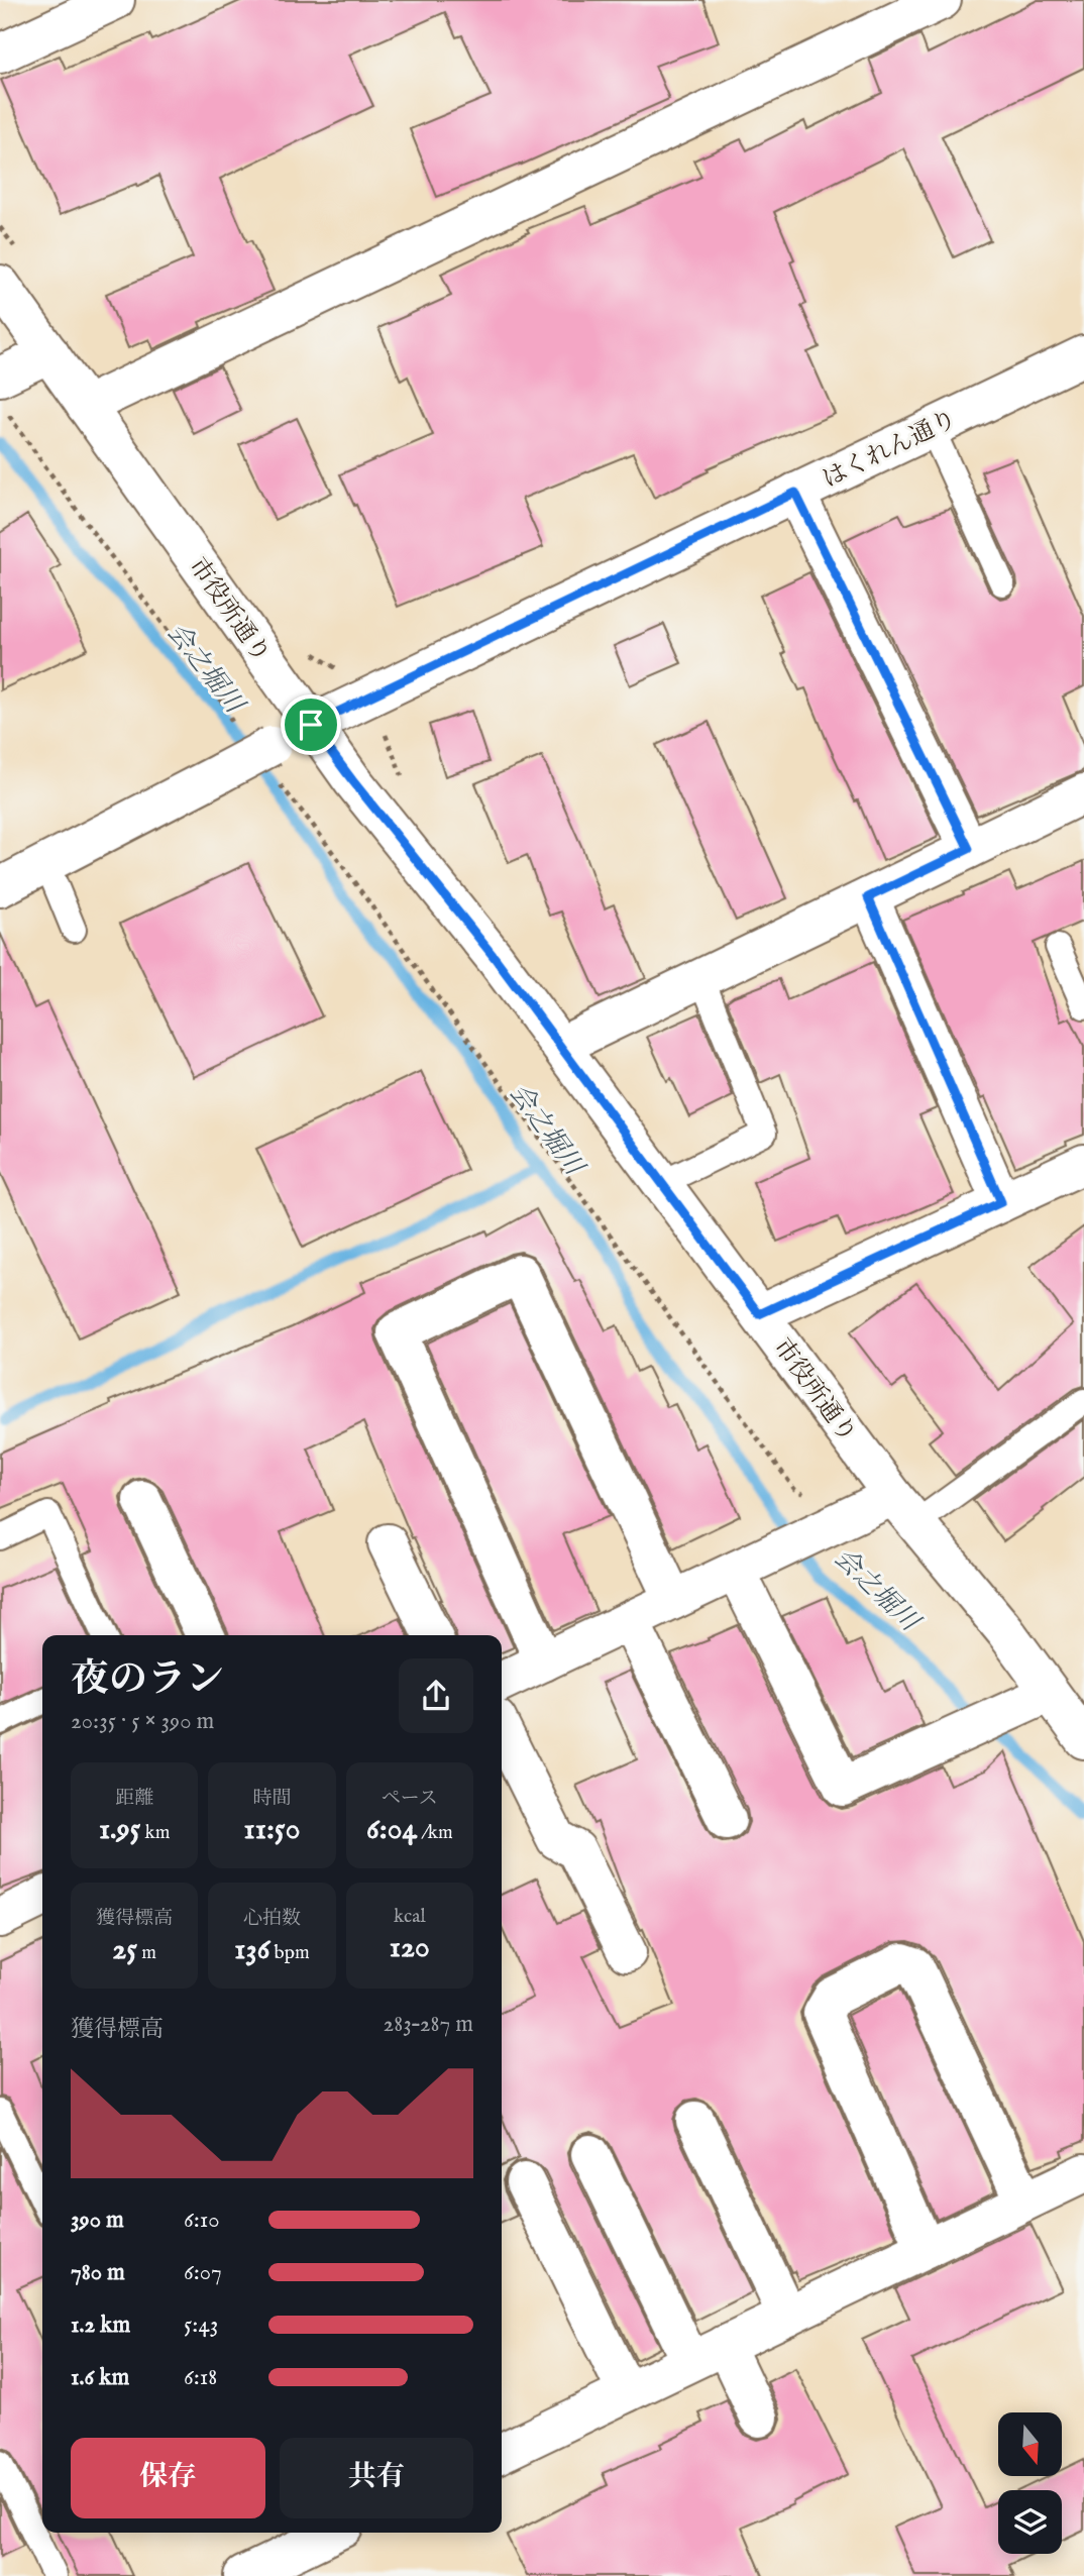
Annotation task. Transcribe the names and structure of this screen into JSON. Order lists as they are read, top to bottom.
{
  "streets": {
    "street": ["はくれん通り", "市役所通り"]
  },
  "crossings": [
    ["はくれん通り", "市役所通り"]
  ],
  "water": ["会之堀川"],
  "north": "bottom",
  "page": {
    "heading": ["夜のラン", "20:35 · 5 × 390 m"],
    "stats": [
      ["距離", "1.95 km"],
      ["時間", "11:50"],
      ["ペース", "6:04 /km"],
      ["獲得標高", "25 m"],
      ["心拍数", "136 bpm"],
      ["kcal", "120"]
    ],
    "chart": ["獲得標高", "283–287 m"],
    "list": [
      {
        "name": "390 m",
        "note": "6:10"
      },
      {
        "name": "780 m",
        "note": "6:07"
      },
      {
        "name": "1.2 km",
        "note": "5:43"
      },
      {
        "name": "1.6 km",
        "note": "6:18"
      }
    ],
    "buttons": ["保存", "共有"]
  }
}
